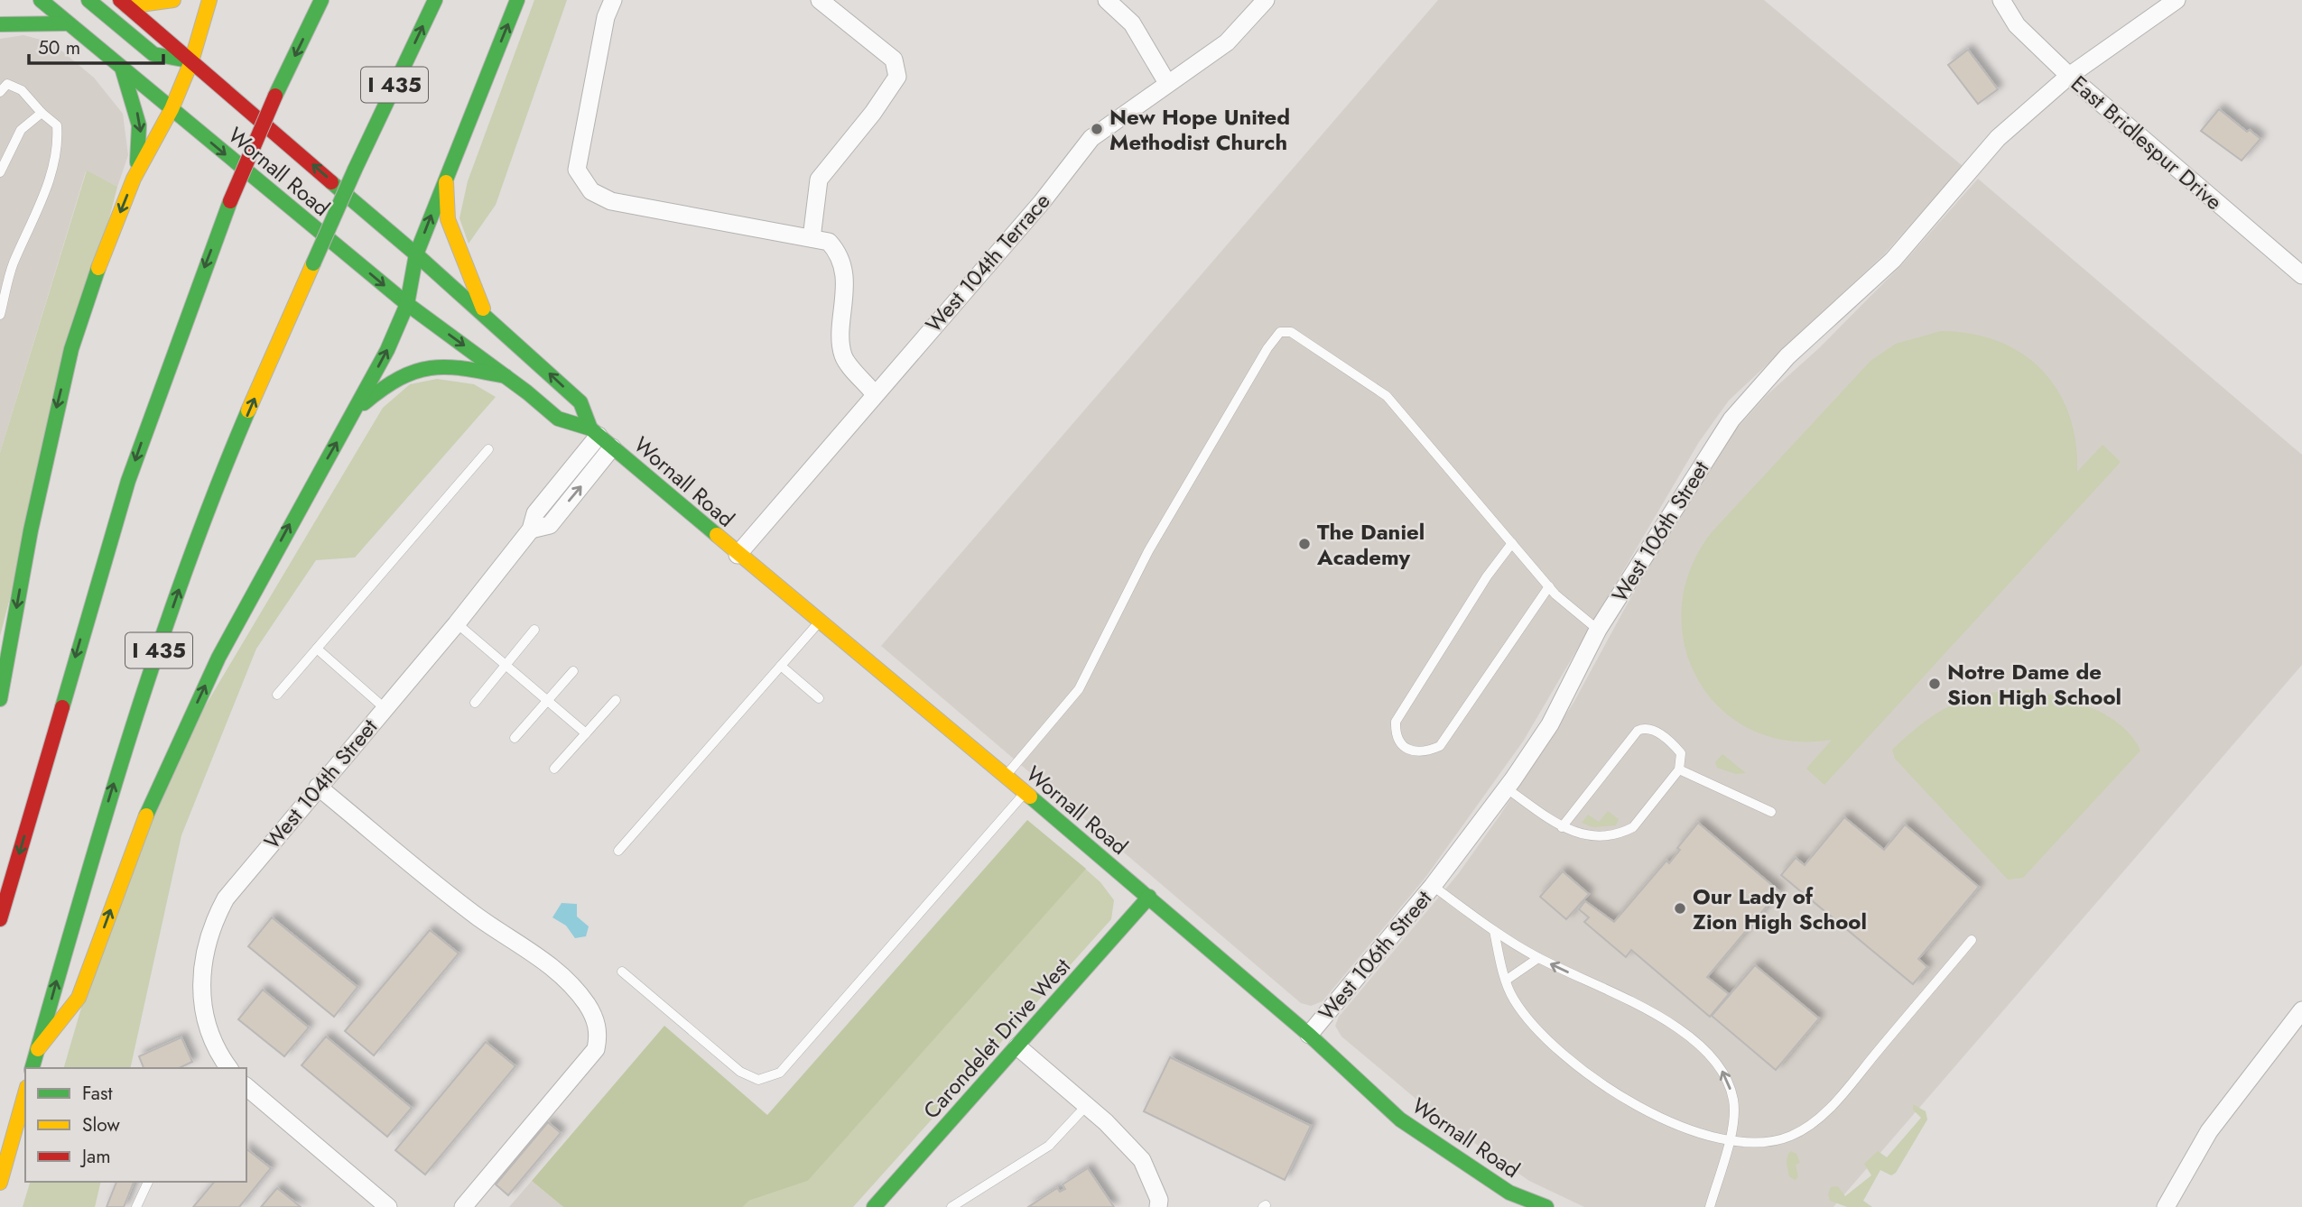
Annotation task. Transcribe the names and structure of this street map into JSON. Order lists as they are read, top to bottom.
{
  "streets": {
    "main road": ["I 435", "Wornall Road", "Carondelet Drive West"],
    "street": [
      "East Bridlespur Drive",
      "West 104th Terrace",
      "West 106th Street",
      "West 104th Street"
    ]
  },
  "crossings": [
    ["East Bridlespur Drive", "West 106th Street"],
    ["Wornall Road", "West 104th Terrace"],
    ["Wornall Road", "West 106th Street"],
    ["Wornall Road", "West 104th Street"],
    ["Wornall Road", "Carondelet Drive West"]
  ],
  "places": [
    "New Hope United Methodist Church",
    "The Daniel Academy",
    "Notre Dame de Sion High School",
    "Our Lady of Zion High School"
  ],
  "legend": ["Fast", "Slow", "Jam"],
  "scale_bar": "50 m"
}
